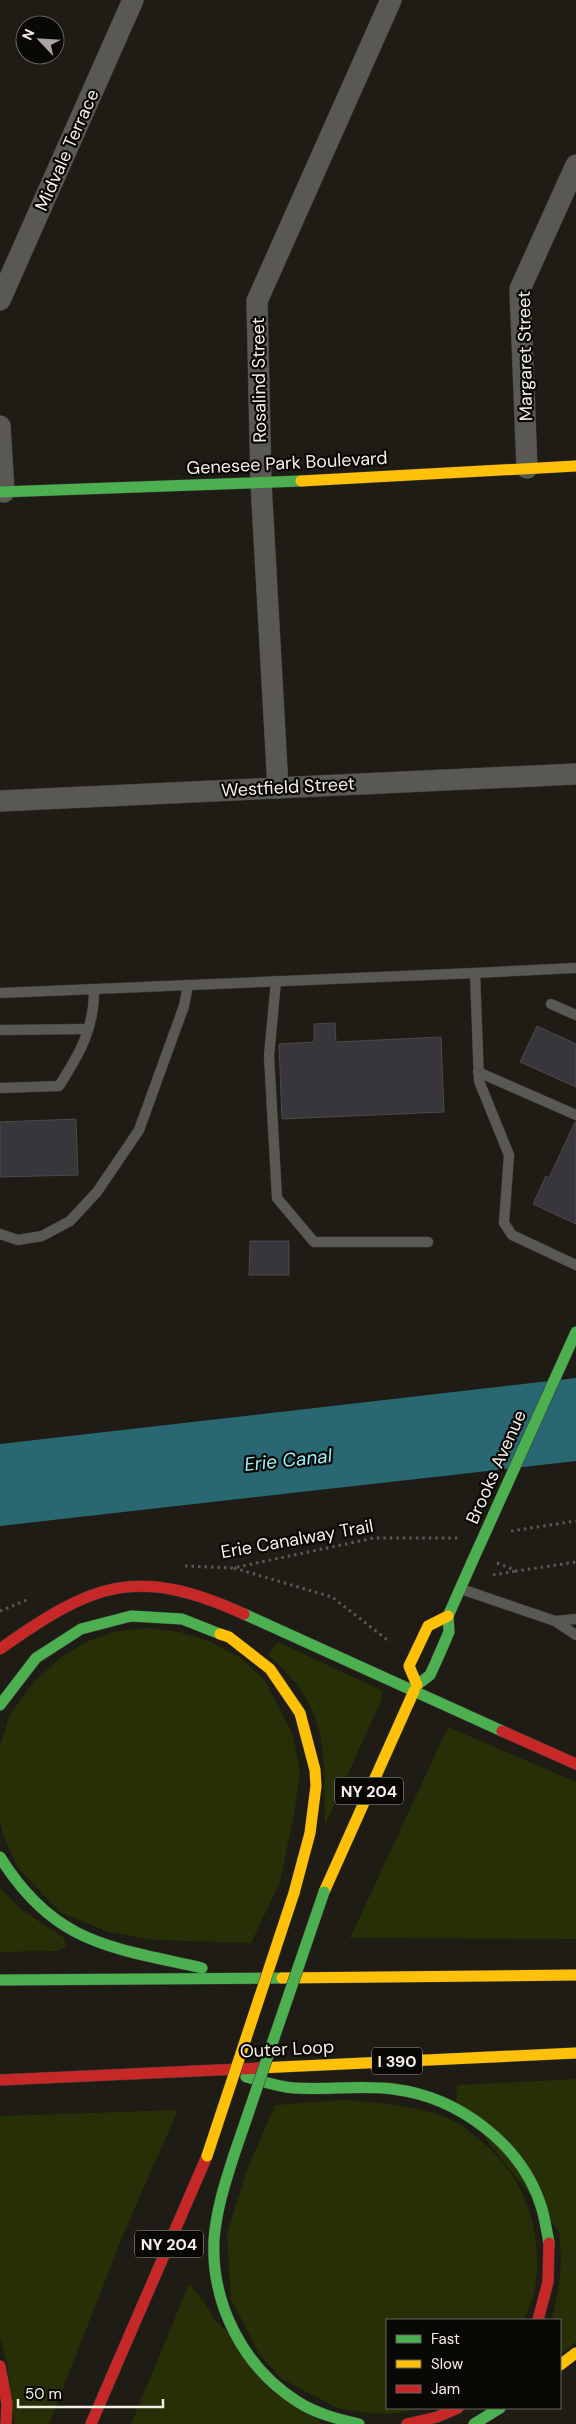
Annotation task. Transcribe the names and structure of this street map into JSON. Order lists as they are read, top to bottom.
{
  "streets": {
    "main road": [
      "Genesee Park Boulevard",
      "Brooks Avenue",
      "NY 204",
      "Outer Loop",
      "I 390"
    ],
    "street": [
      "Midvale Terrace",
      "Margaret Street",
      "Rosalind Street",
      "Westfield Street"
    ],
    "path": ["Erie Canalway Trail"]
  },
  "crossings": [
    ["Margaret Street", "Genesee Park Boulevard"],
    ["Rosalind Street", "Genesee Park Boulevard"],
    ["Rosalind Street", "Westfield Street"]
  ],
  "water": ["Erie Canal"],
  "legend": ["Fast", "Slow", "Jam"],
  "scale_bar": "50 m",
  "north": "top left"
}
